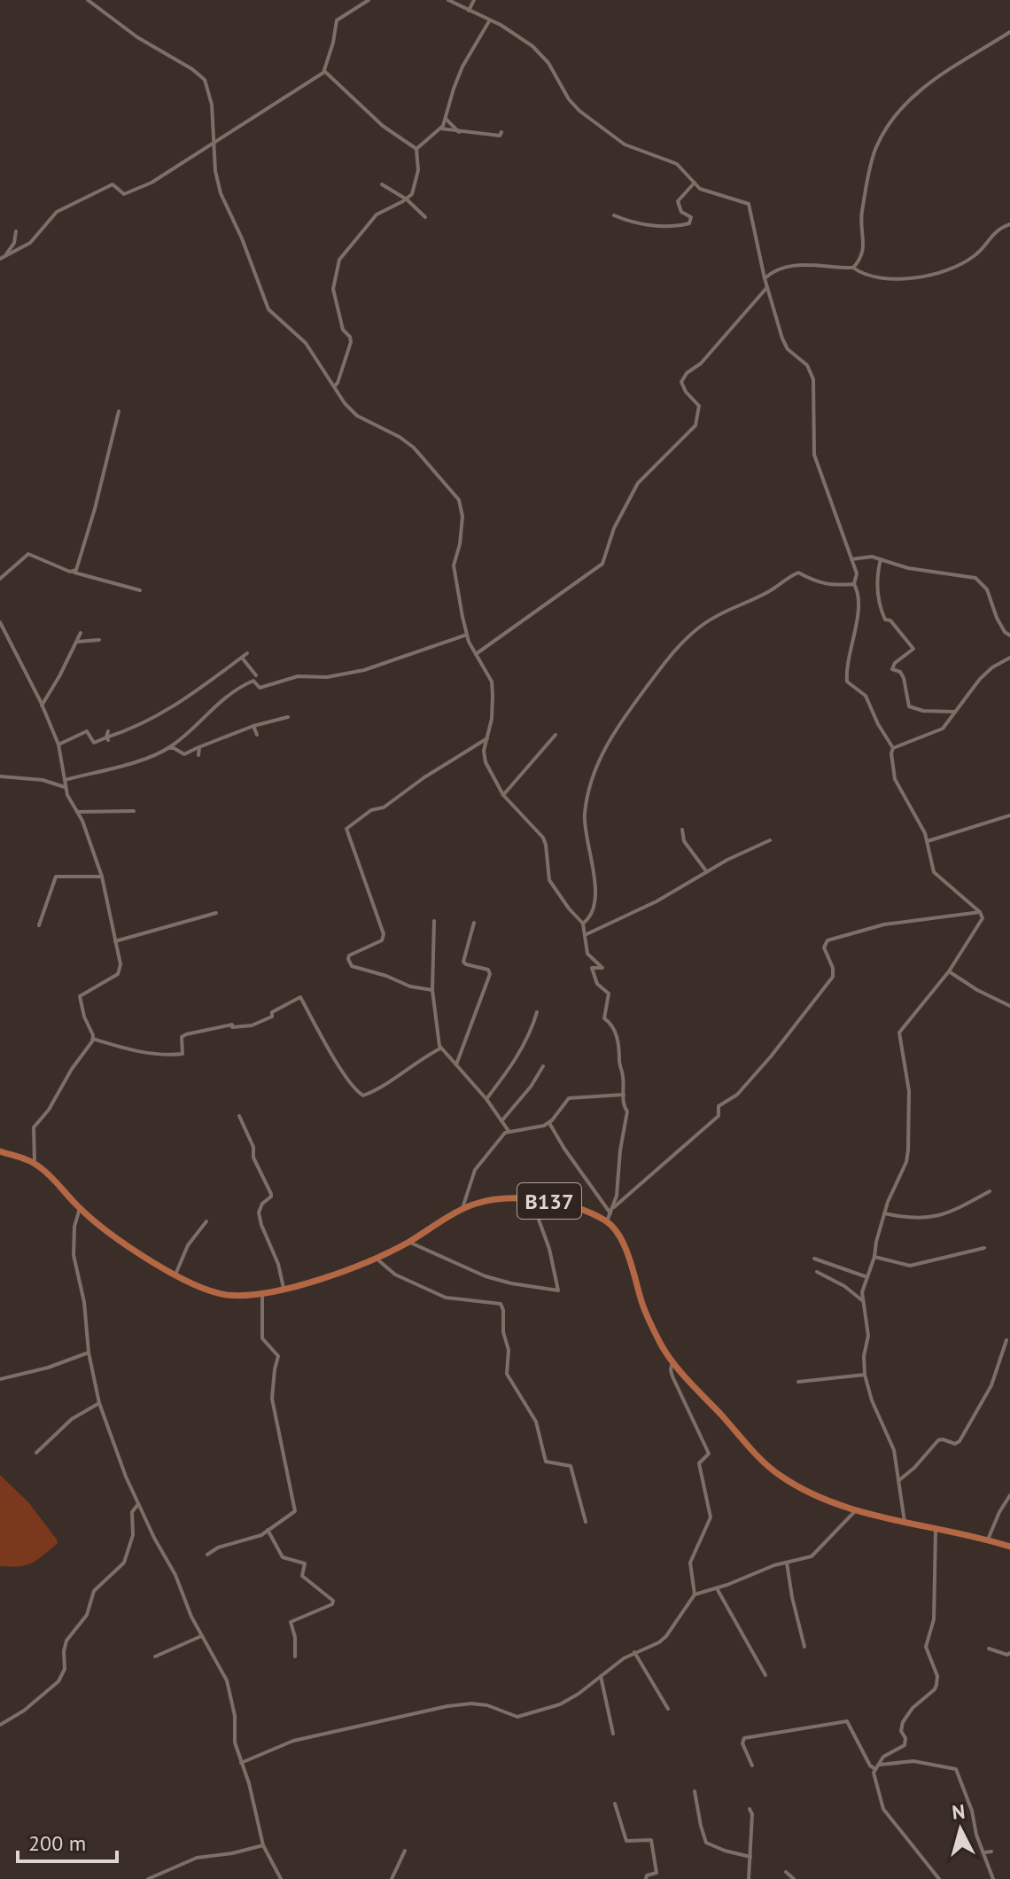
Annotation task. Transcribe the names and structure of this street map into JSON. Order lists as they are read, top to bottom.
{
  "streets": {
    "main road": ["B137"]
  },
  "scale_bar": "200 m",
  "north": "top"
}
